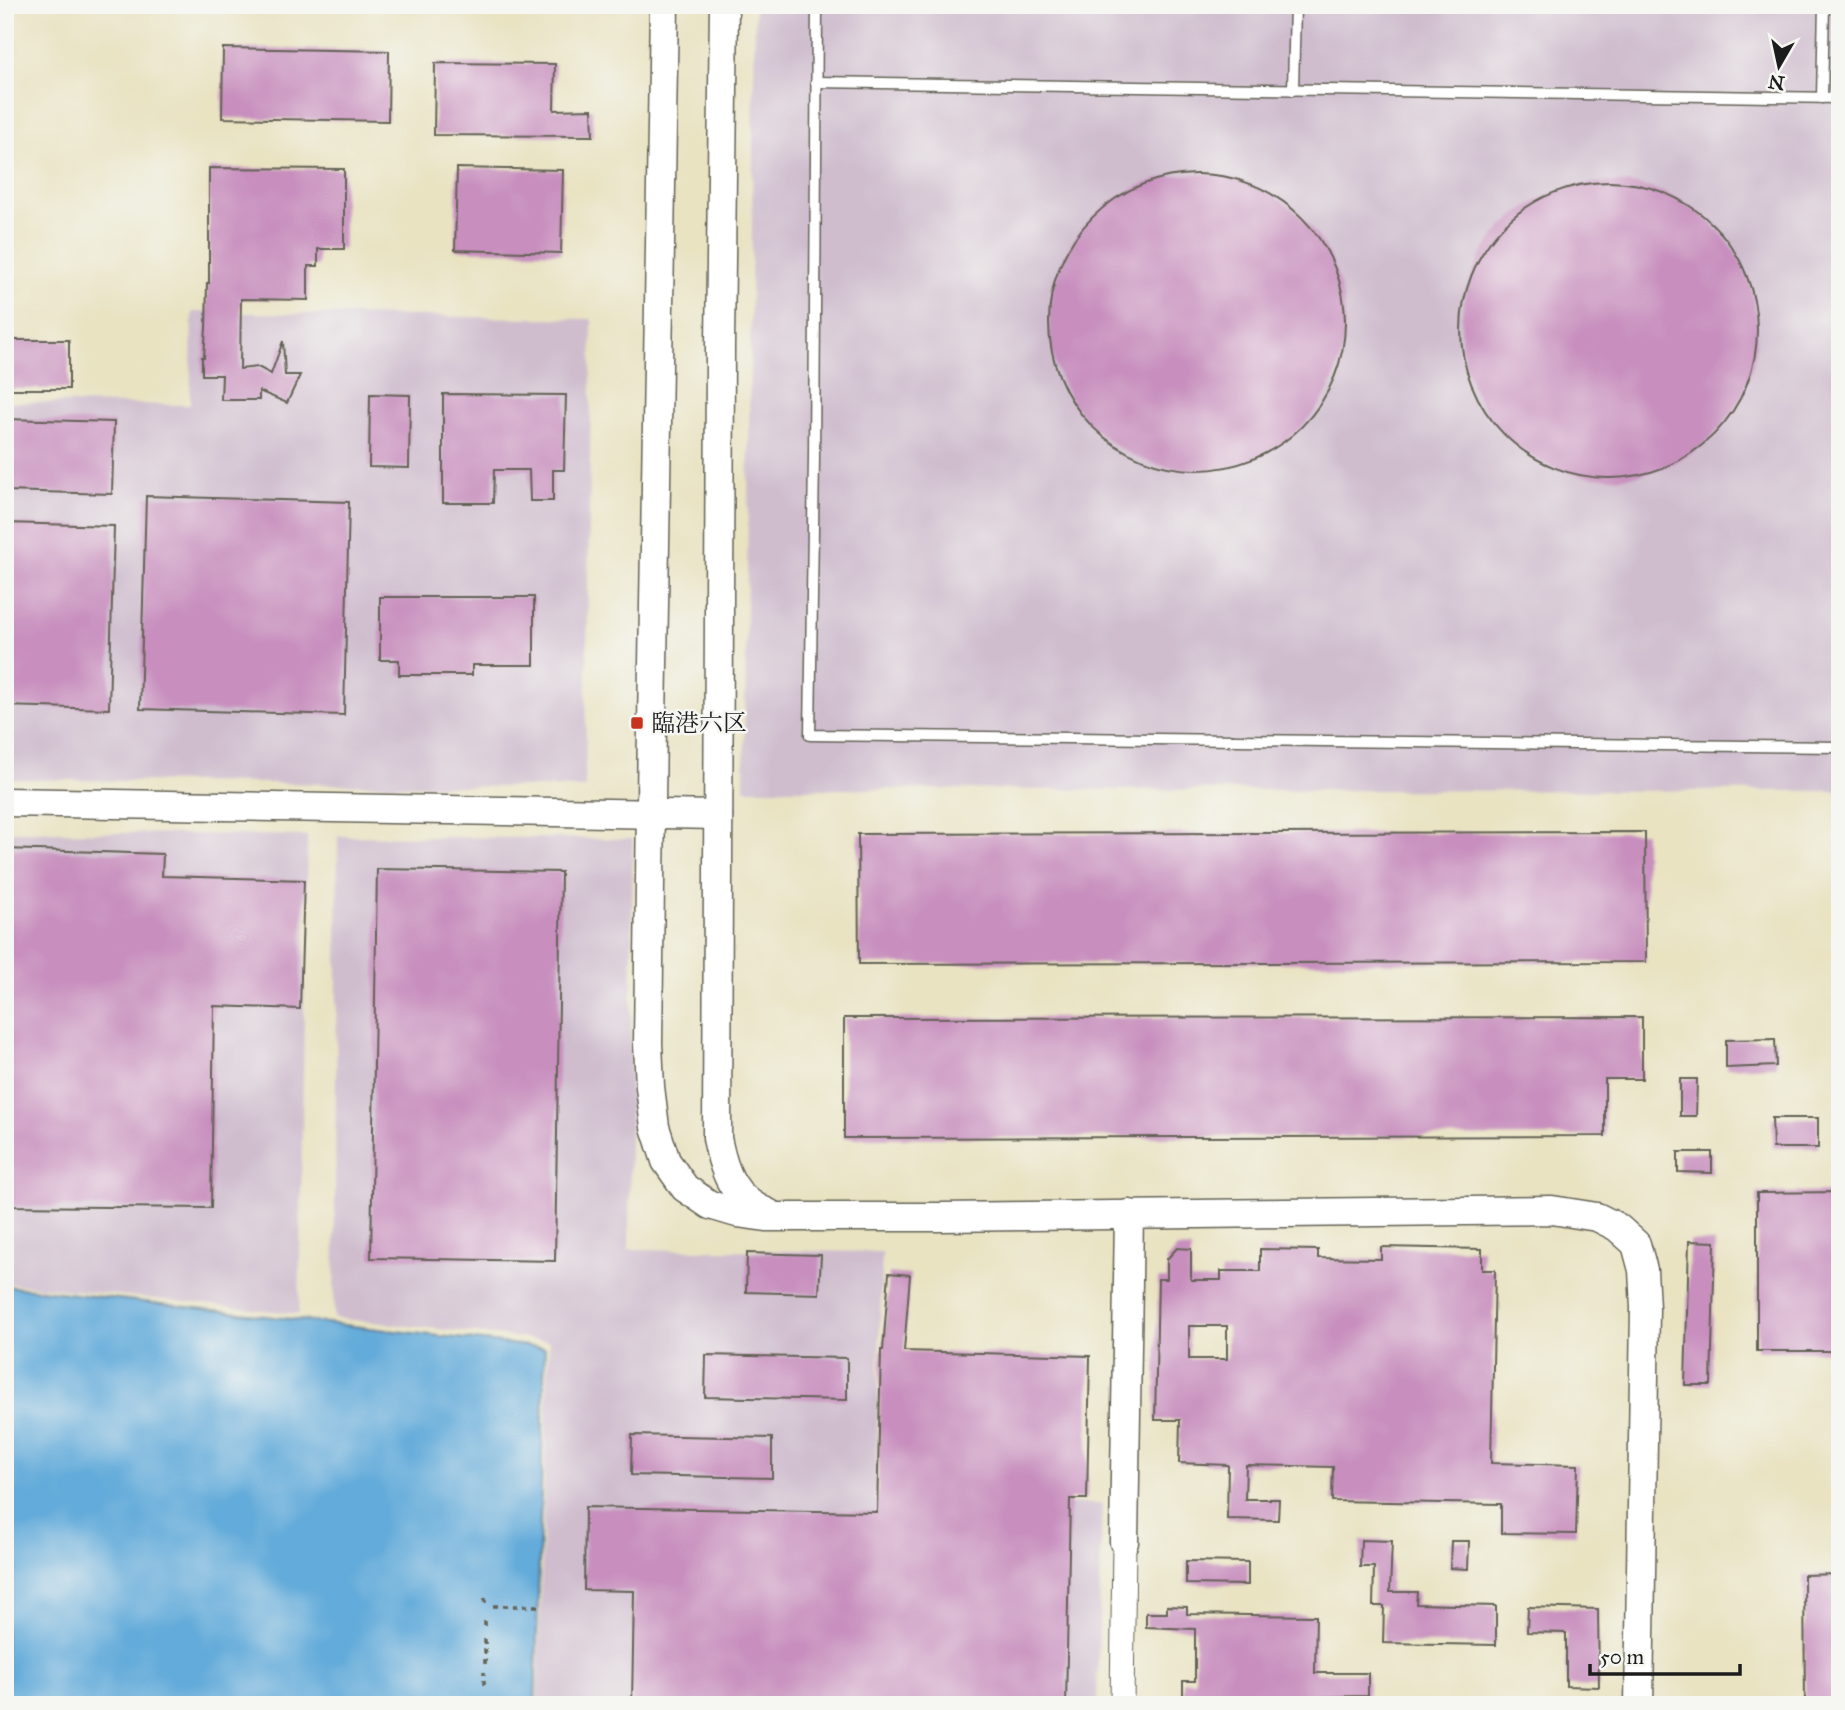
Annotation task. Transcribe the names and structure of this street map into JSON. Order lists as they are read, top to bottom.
{
  "places": {
    "transit": ["臨港六区"]
  },
  "scale_bar": "50 m",
  "north": "bottom"
}
